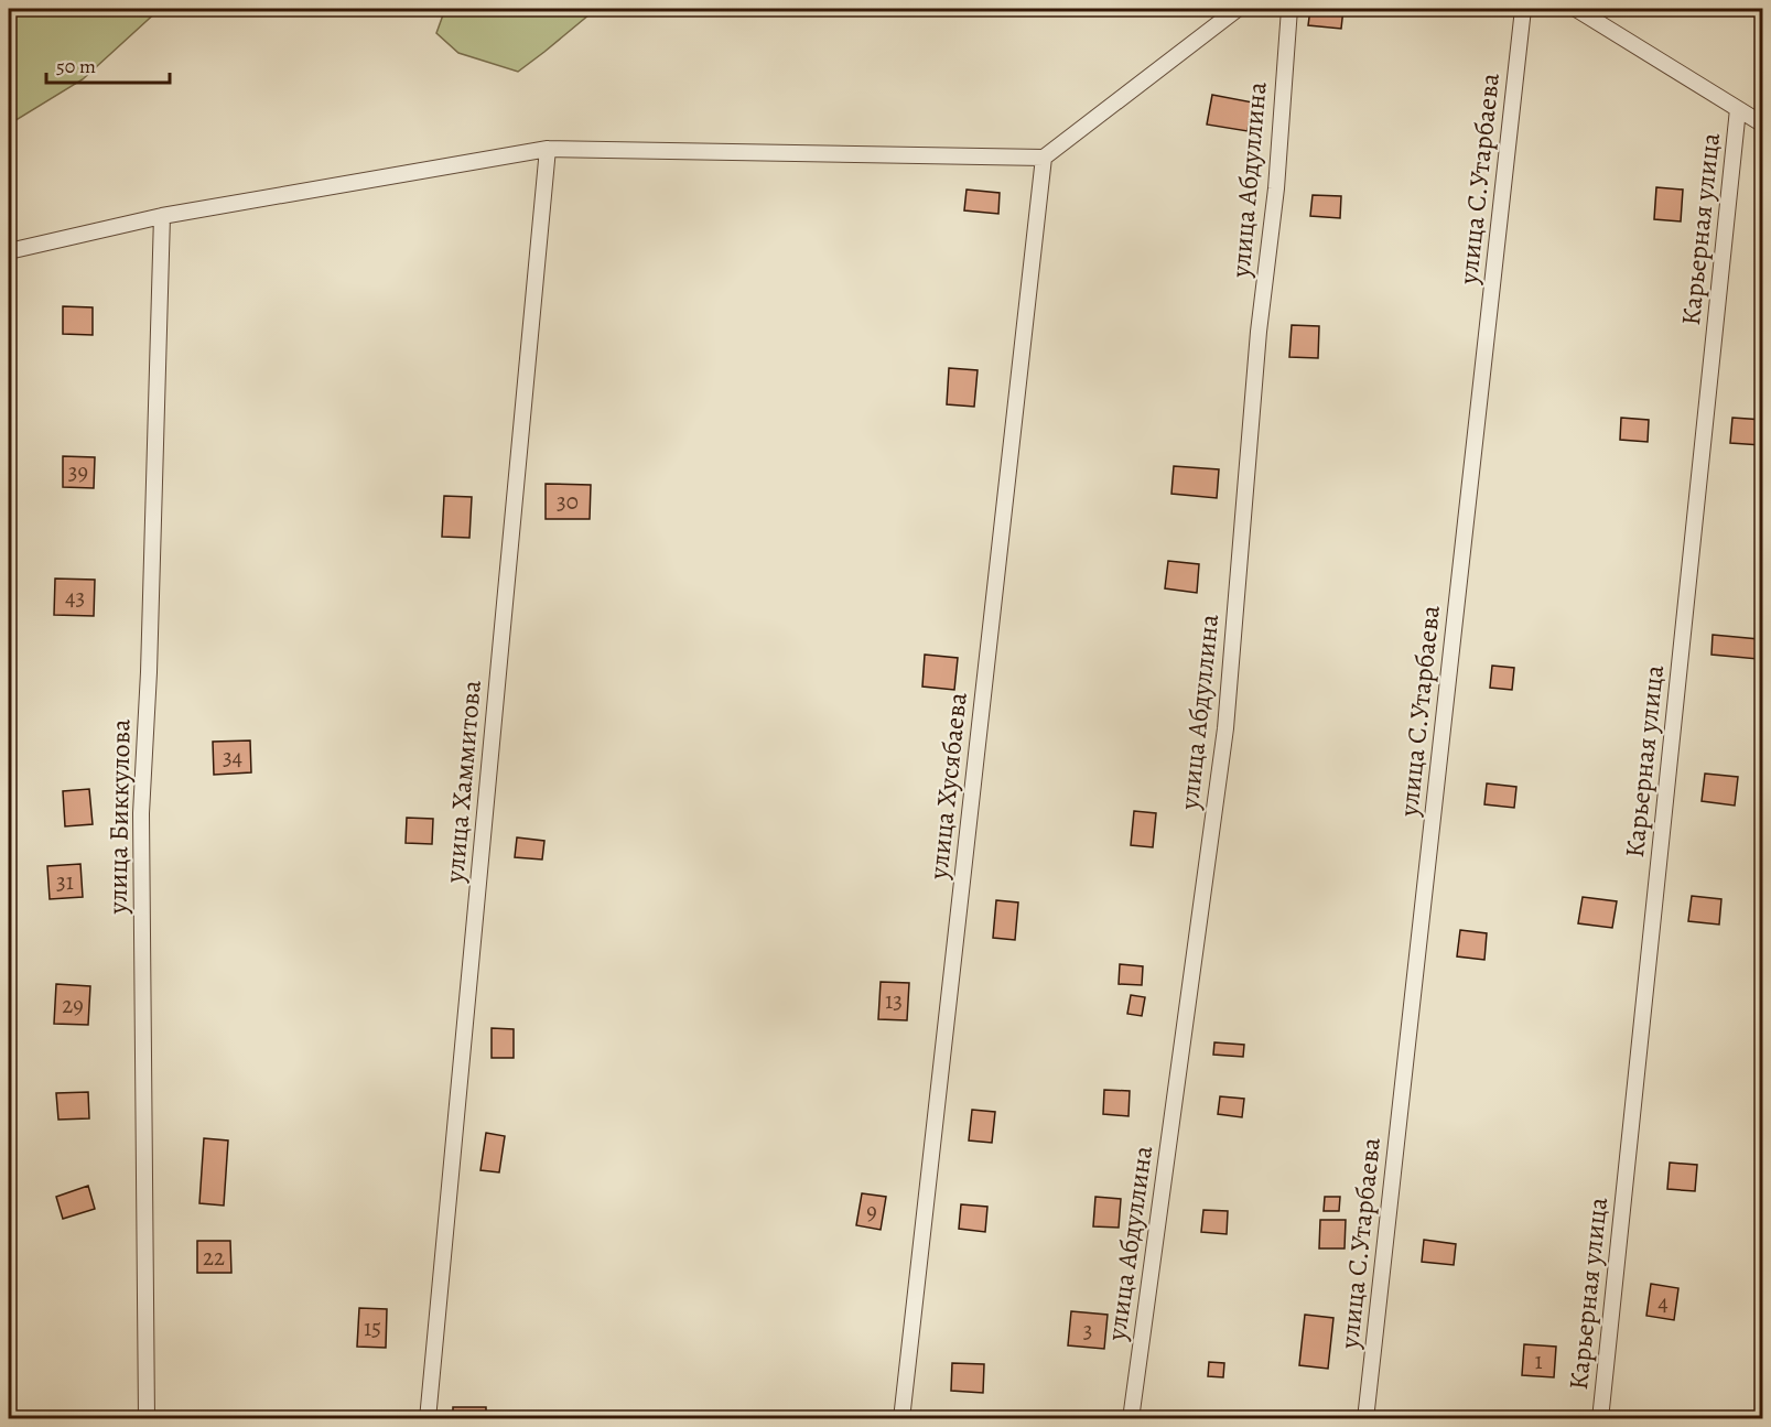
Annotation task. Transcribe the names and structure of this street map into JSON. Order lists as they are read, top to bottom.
{
  "streets": {
    "street": [
      "улица С.Утарбаева",
      "улица Абдуллина",
      "Карьерная улица",
      "улица Хаммитова",
      "улица Хусябаева",
      "улица Биккулова"
    ]
  },
  "house_numbers": [
    "39",
    "30",
    "43",
    "34",
    "31",
    "13",
    "29",
    "9",
    "22",
    "4",
    "15",
    "3",
    "1"
  ],
  "scale_bar": "50 m"
}
